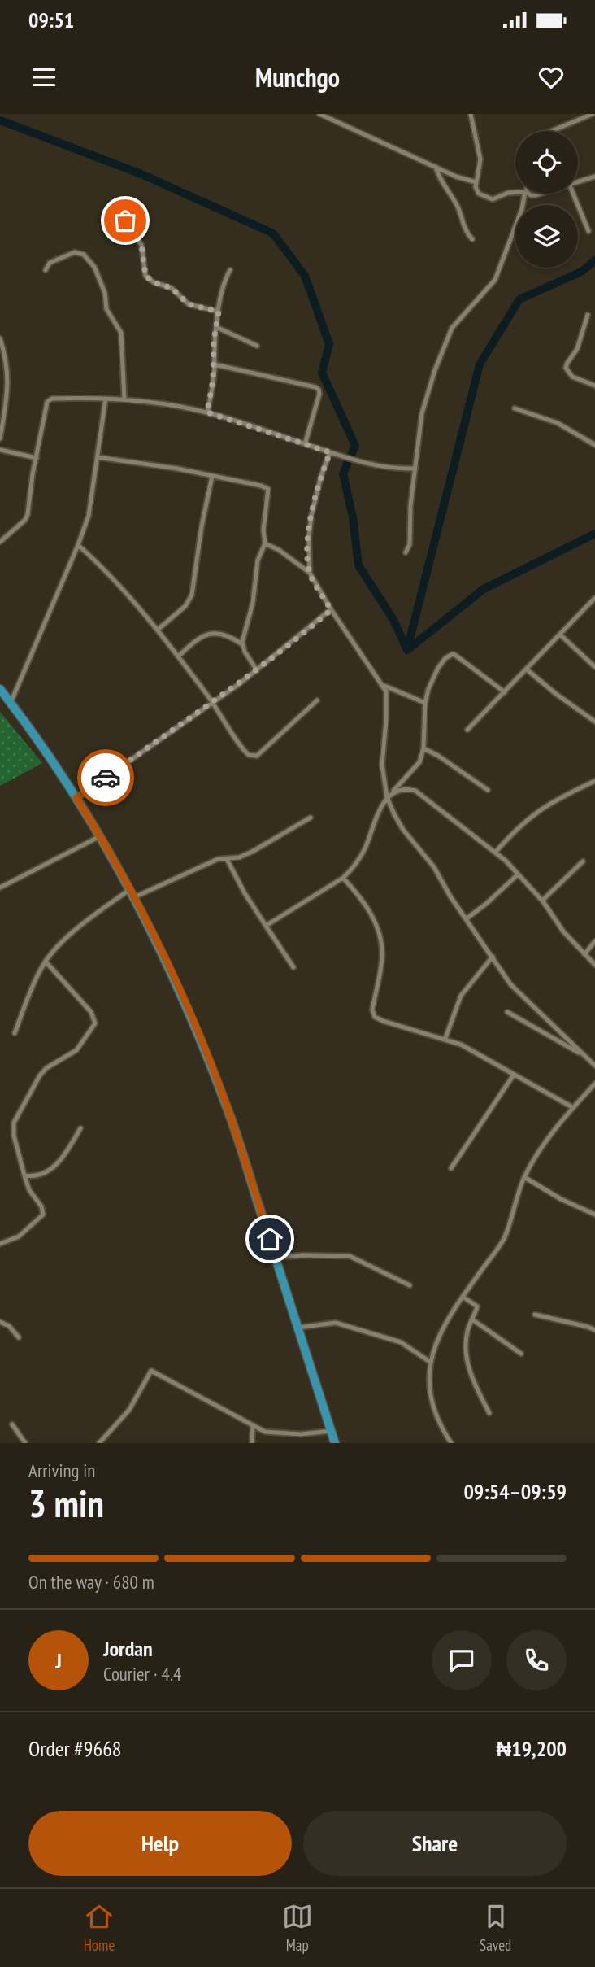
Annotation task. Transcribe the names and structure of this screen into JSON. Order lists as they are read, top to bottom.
{
  "page": {
    "status": "09:51",
    "header": "Munchgo",
    "heading": ["3 min", "Arriving in", "09:54–09:59"],
    "panel": [
      "Jordan",
      "Courier · 4.4",
      "Order #9668",
      "₦19,200"
    ],
    "bar": "On the way · 680 m",
    "round": "J",
    "buttons": ["Help", "Share"],
    "tabs": ["Home", "Map", "Saved"]
  }
}
